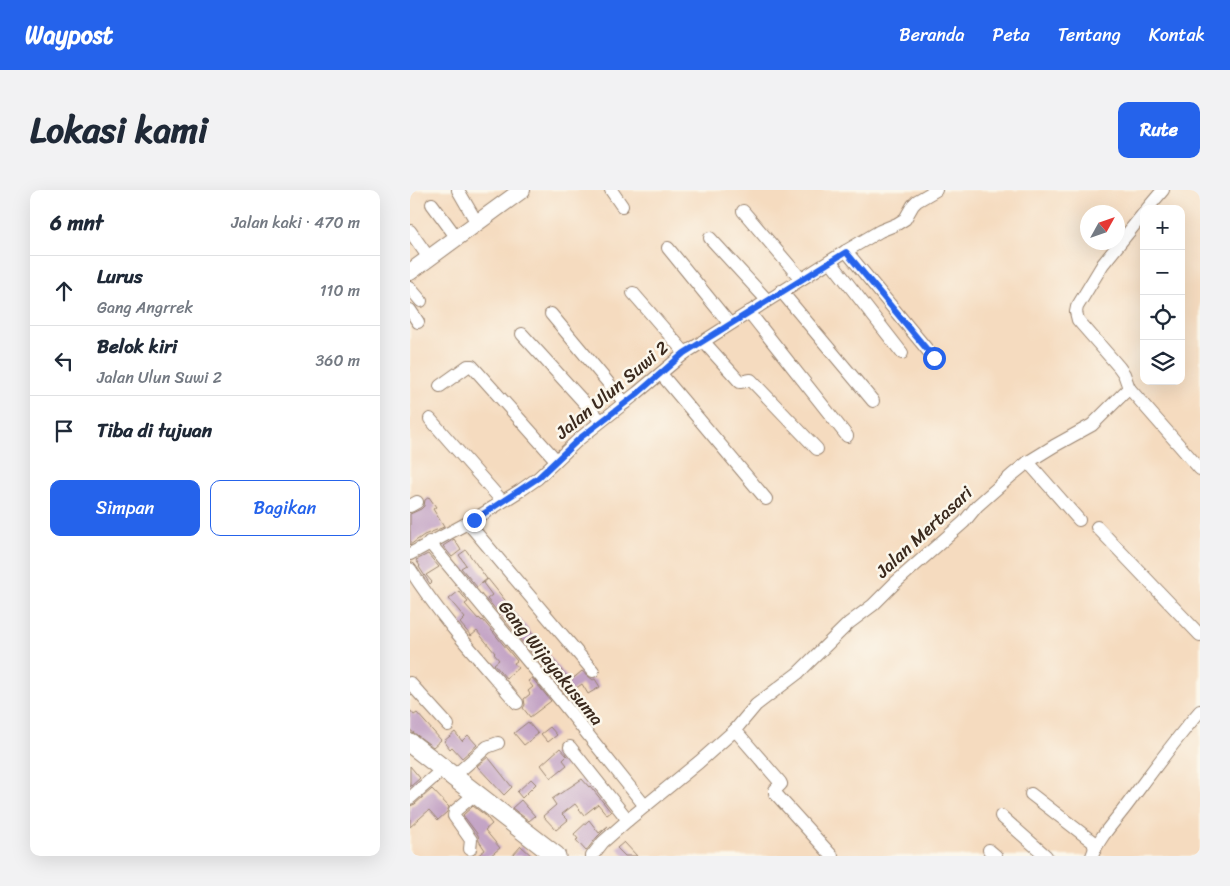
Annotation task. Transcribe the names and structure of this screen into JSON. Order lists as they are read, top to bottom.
{
  "streets": {
    "street": ["Jalan Ulun Suwi 2", "Jalan Mertasari", "Gang Wijayakusuma"]
  },
  "crossings": [
    ["Jalan Ulun Suwi 2", "Gang Wijayakusuma"],
    ["Jalan Mertasari", "Gang Wijayakusuma"]
  ],
  "north": "top right",
  "page": {
    "header": "Waypost",
    "nav": [
      "Beranda",
      "Peta",
      "Tentang",
      "Kontak"
    ],
    "title": "Lokasi kami",
    "buttons": [
      "Rute",
      ["Simpan", "Bagikan"]
    ],
    "heading": ["6 mnt", "Jalan kaki · 470 m"],
    "map_buttons": ["+", "−"],
    "list": [
      ["Lurus", "Gang Angrrek", "110 m"],
      ["Belok kiri", "Jalan Ulun Suwi 2", "360 m"],
      "Tiba di tujuan"
    ]
  }
}
